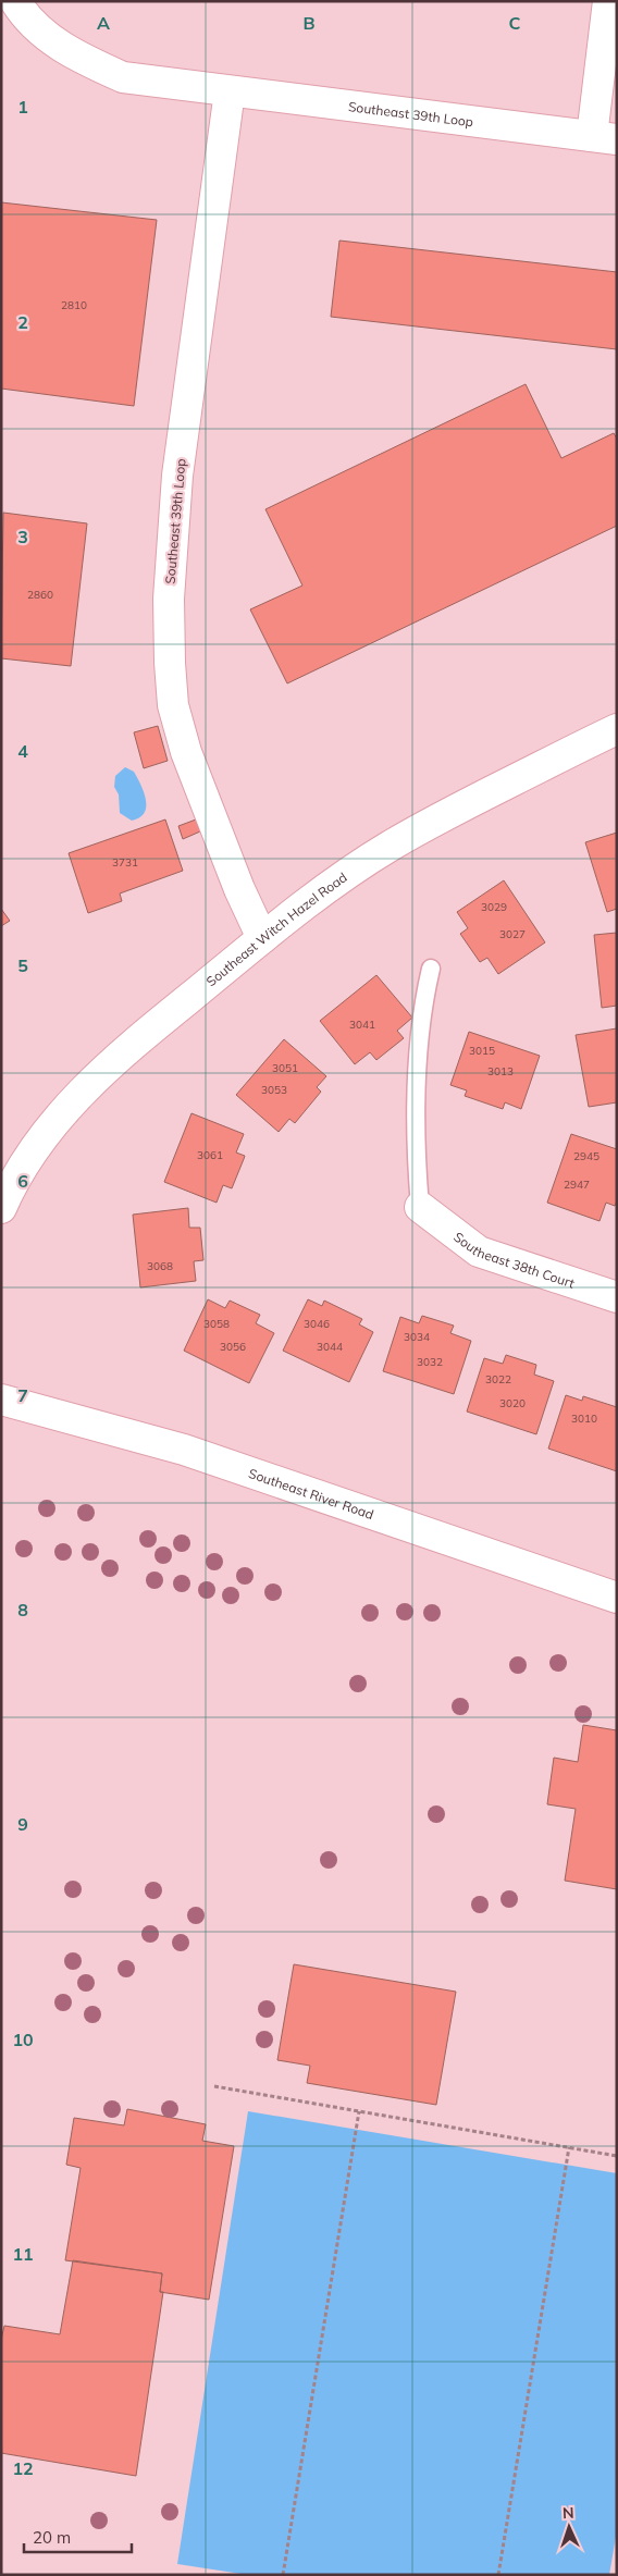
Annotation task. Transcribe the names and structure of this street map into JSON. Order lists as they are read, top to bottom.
{
  "streets": {
    "street": [
      "Southeast 39th Loop",
      "Southeast Witch Hazel Road",
      "Southeast 38th Court",
      "Southeast River Road"
    ]
  },
  "crossings": [
    ["Southeast 39th Loop", "Southeast Witch Hazel Road"]
  ],
  "house_numbers": [
    "2810",
    "2860",
    "3731",
    "3029",
    "3027",
    "3041",
    "3015",
    "3051",
    "3013",
    "3053",
    "3061",
    "2945",
    "2947",
    "3068",
    "3058",
    "3046",
    "3034",
    "3056",
    "3044",
    "3032",
    "3022",
    "3020",
    "3010"
  ],
  "scale_bar": "20 m",
  "north": "top",
  "grid": {
    "columns": ["A", "B", "C"],
    "rows": [
      "1",
      "2",
      "3",
      "4",
      "5",
      "6",
      "7",
      "8",
      "9",
      "10",
      "11",
      "12"
    ]
  }
}
